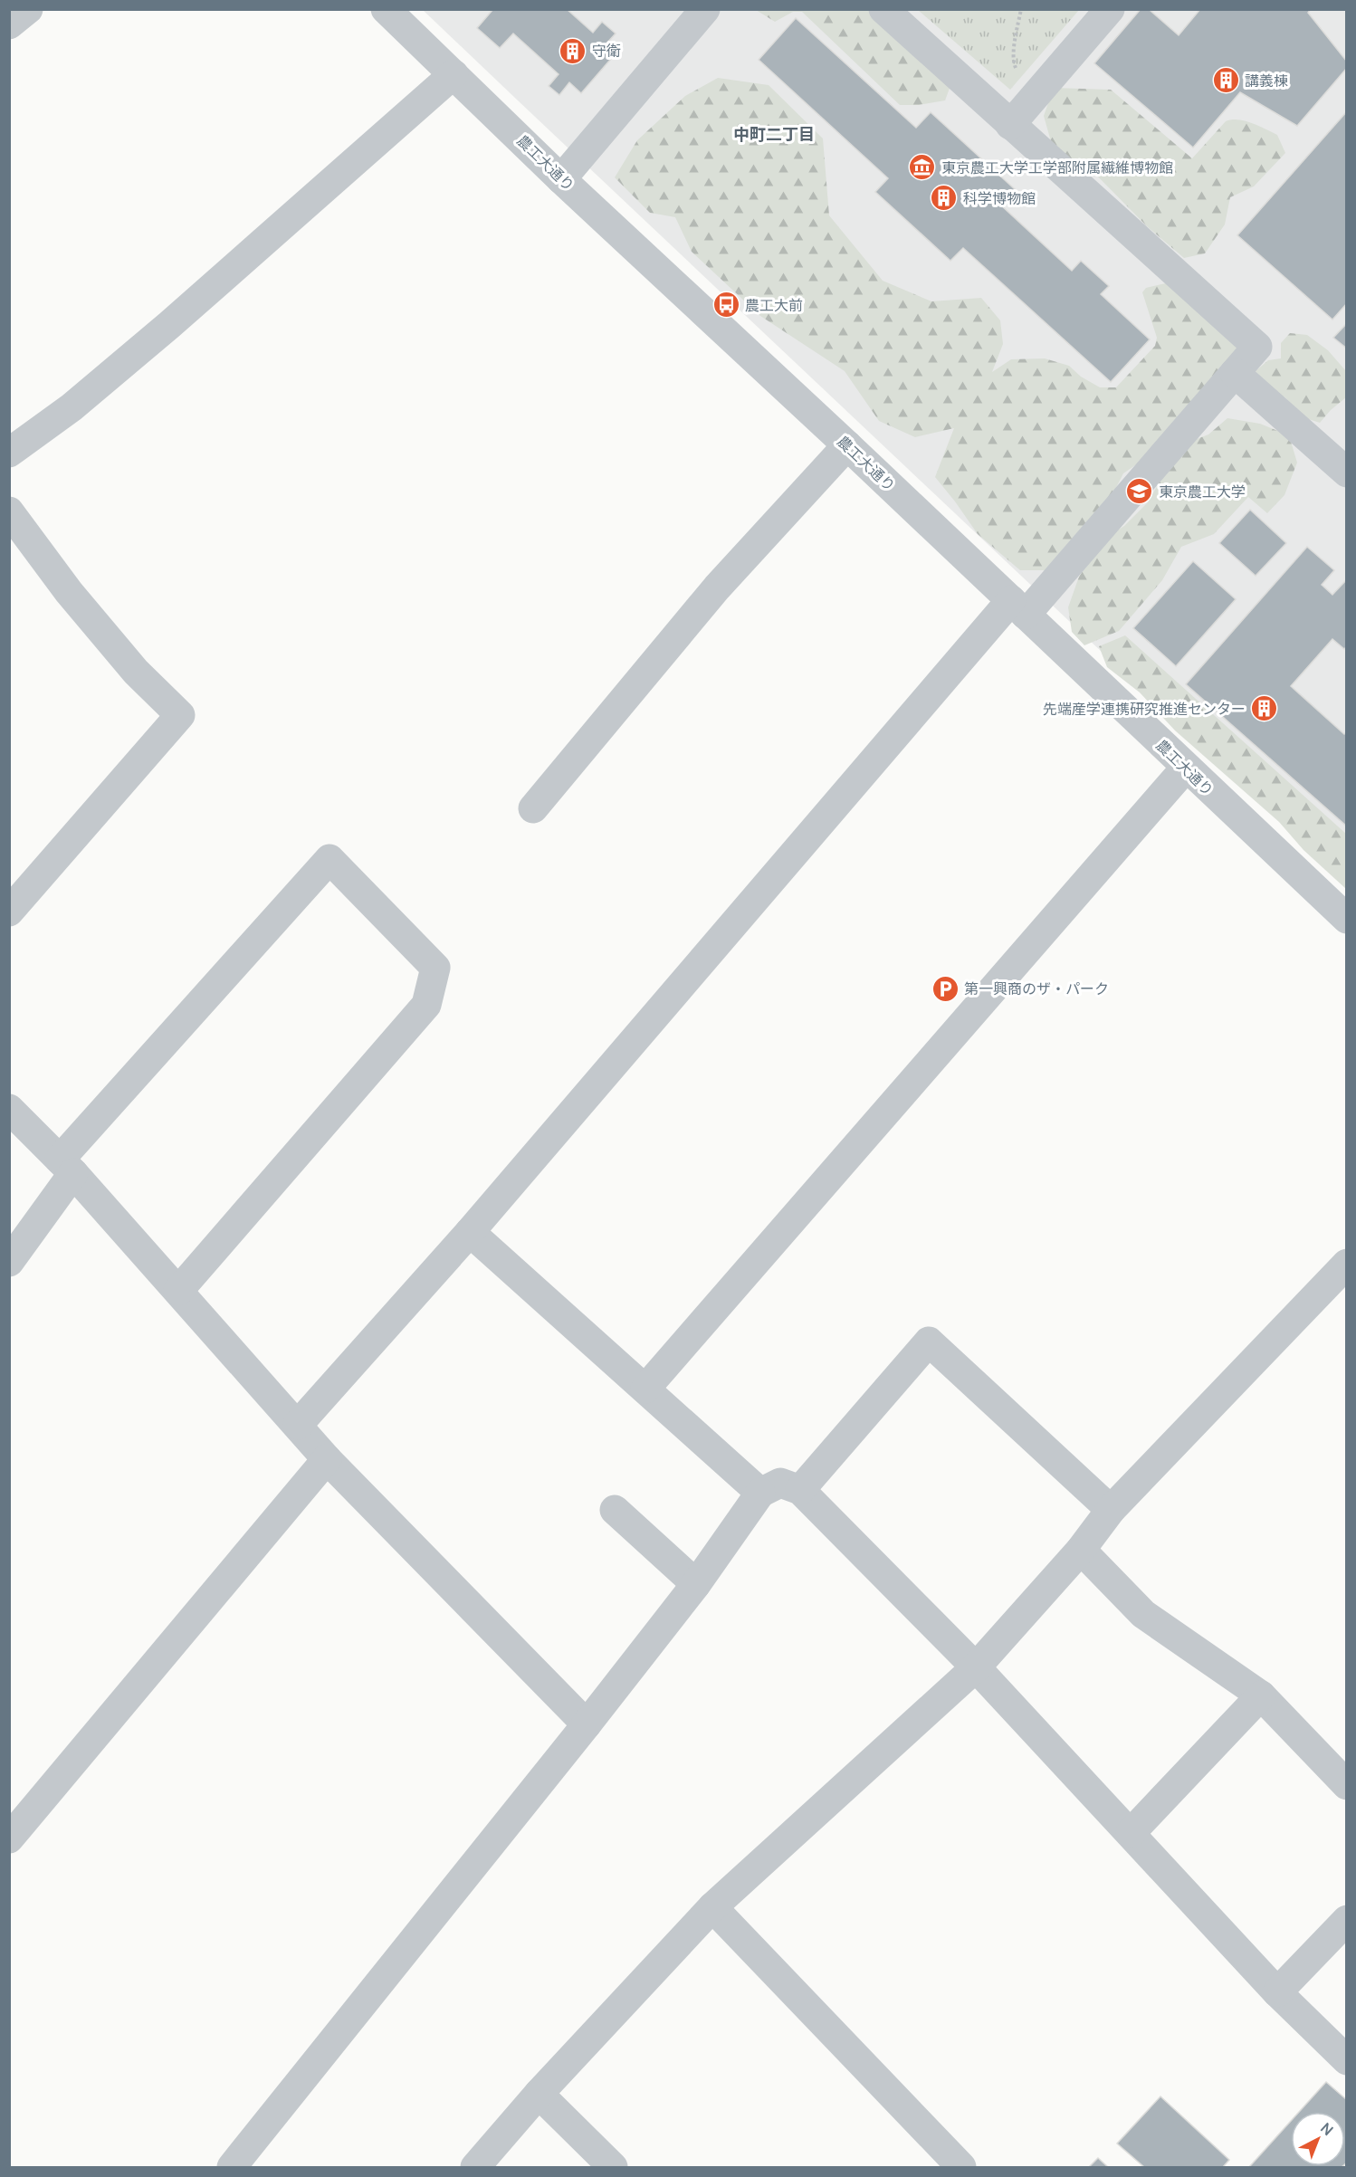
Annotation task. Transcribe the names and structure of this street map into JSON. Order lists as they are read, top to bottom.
{
  "streets": {
    "street": ["農工大通り"]
  },
  "districts": ["中町二丁目"],
  "places": {
    "building": [
      "守衛",
      "講義棟",
      "科学博物館",
      "先端産学連携研究推進センター"
    ],
    "museum": ["東京農工大学工学部附属繊維博物館"],
    "bus stop": ["農工大前"],
    "school or university": ["東京農工大学"],
    "parking": ["第一興商のザ・パーク"]
  },
  "north": "top right"
}
